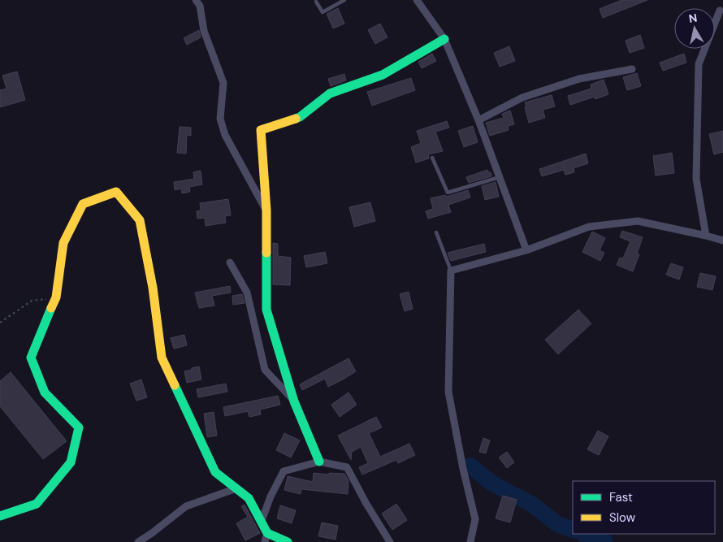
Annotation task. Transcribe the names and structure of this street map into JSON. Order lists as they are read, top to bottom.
{
  "legend": ["Fast", "Slow"],
  "north": "top"
}
